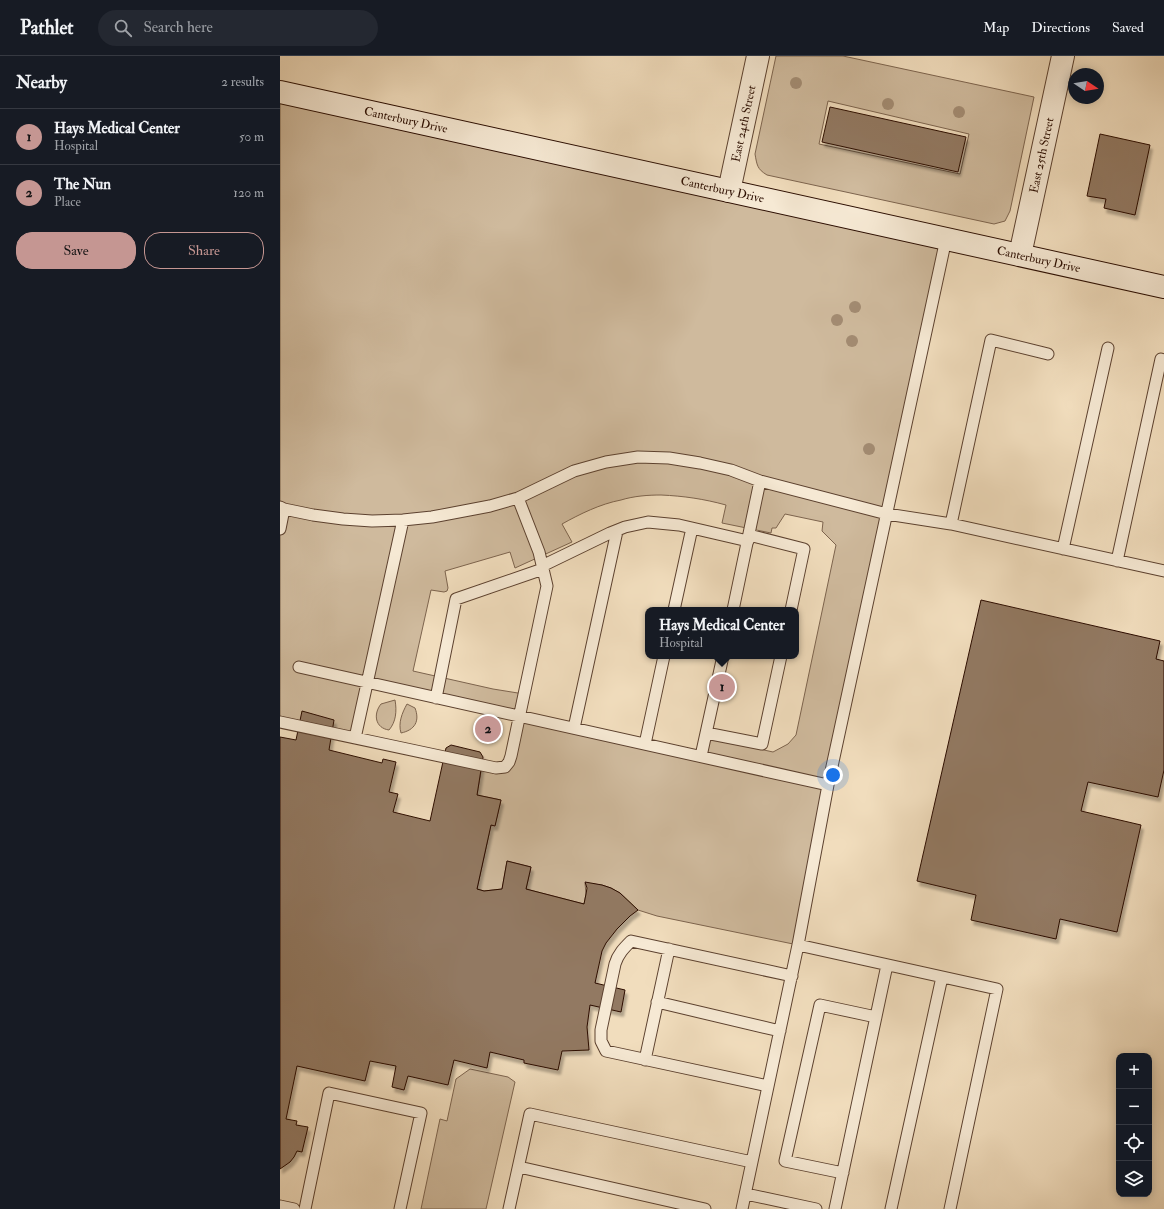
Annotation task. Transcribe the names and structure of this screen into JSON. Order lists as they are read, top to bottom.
{
  "streets": {
    "main road": ["Canterbury Drive", "East 24th Street", "East 25th Street"]
  },
  "crossings": [
    ["Canterbury Drive", "East 24th Street"],
    ["Canterbury Drive", "East 25th Street"]
  ],
  "north": "right",
  "page": {
    "header": "Pathlet",
    "search": "Search here",
    "nav": ["Map", "Directions", "Saved"],
    "heading": ["Nearby", "2 results"],
    "list": [
      {
        "mark": "1",
        "name": "Hays Medical Center",
        "note": "Hospital",
        "value": "50 m"
      },
      {
        "mark": "2",
        "name": "The Nun",
        "note": "Place",
        "value": "120 m"
      }
    ],
    "buttons": ["Save", "Share"],
    "popup": ["Hays Medical Center", "Hospital"],
    "pins": ["1", "2"],
    "map_buttons": ["+", "−"]
  }
}
